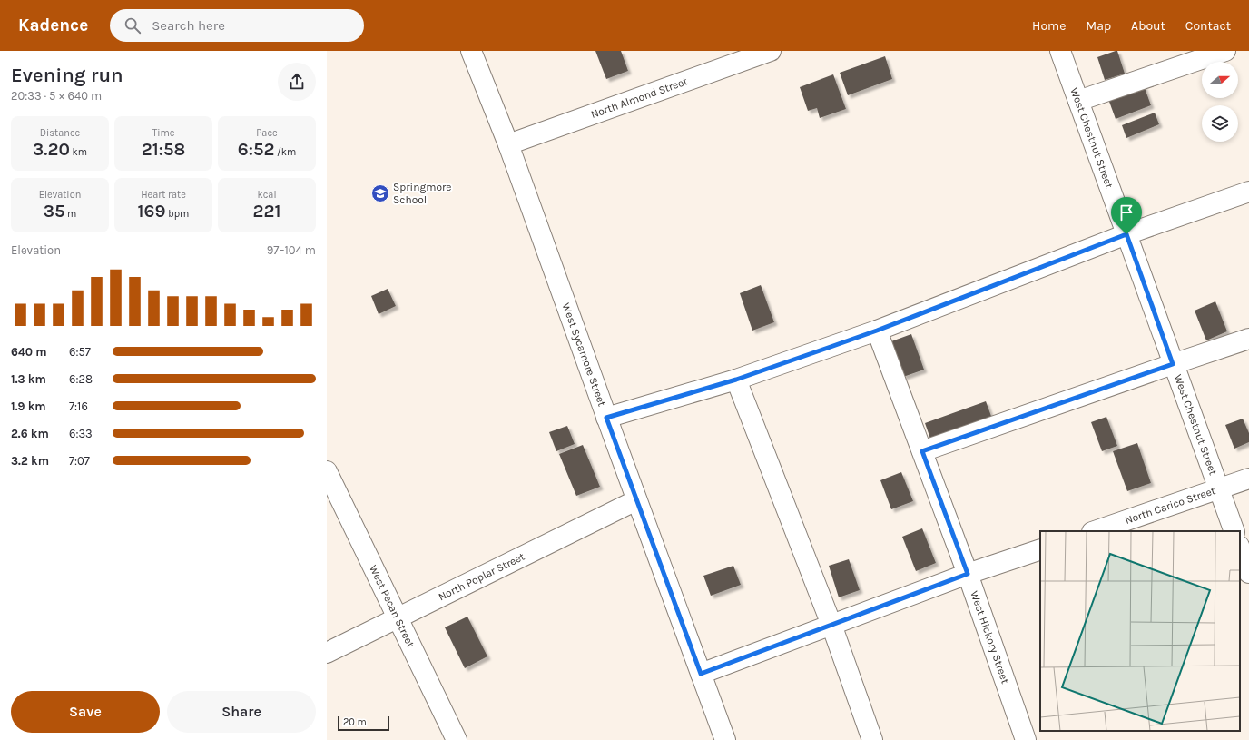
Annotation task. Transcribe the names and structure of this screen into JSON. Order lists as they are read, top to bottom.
{
  "streets": {
    "street": [
      "North Almond Street",
      "West Chestnut Street",
      "West Sycamore Street",
      "North Carico Street",
      "North Poplar Street",
      "West Pecan Street",
      "West Hickory Street"
    ]
  },
  "crossings": [
    ["North Almond Street", "West Sycamore Street"],
    ["West Chestnut Street", "North Carico Street"],
    ["West Sycamore Street", "North Poplar Street"],
    ["North Poplar Street", "West Pecan Street"]
  ],
  "places": {
    "school or university": ["Springmore School"]
  },
  "scale_bar": "20 m",
  "north": "right",
  "page": {
    "header": "Kadence",
    "search": "Search here",
    "nav": [
      "Home",
      "Map",
      "About",
      "Contact"
    ],
    "heading": ["Evening run", "20:33 · 5 × 640 m"],
    "stats": [
      ["Distance", "3.20 km"],
      ["Time", "21:58"],
      ["Pace", "6:52 /km"],
      ["Elevation", "35 m"],
      ["Heart rate", "169 bpm"],
      ["kcal", "221"]
    ],
    "chart": ["Elevation", "97–104 m"],
    "list": [
      {
        "name": "640 m",
        "note": "6:57"
      },
      {
        "name": "1.3 km",
        "note": "6:28"
      },
      {
        "name": "1.9 km",
        "note": "7:16"
      },
      {
        "name": "2.6 km",
        "note": "6:33"
      },
      {
        "name": "3.2 km",
        "note": "7:07"
      }
    ],
    "buttons": ["Save", "Share"],
    "scale": "20 m"
  }
}
